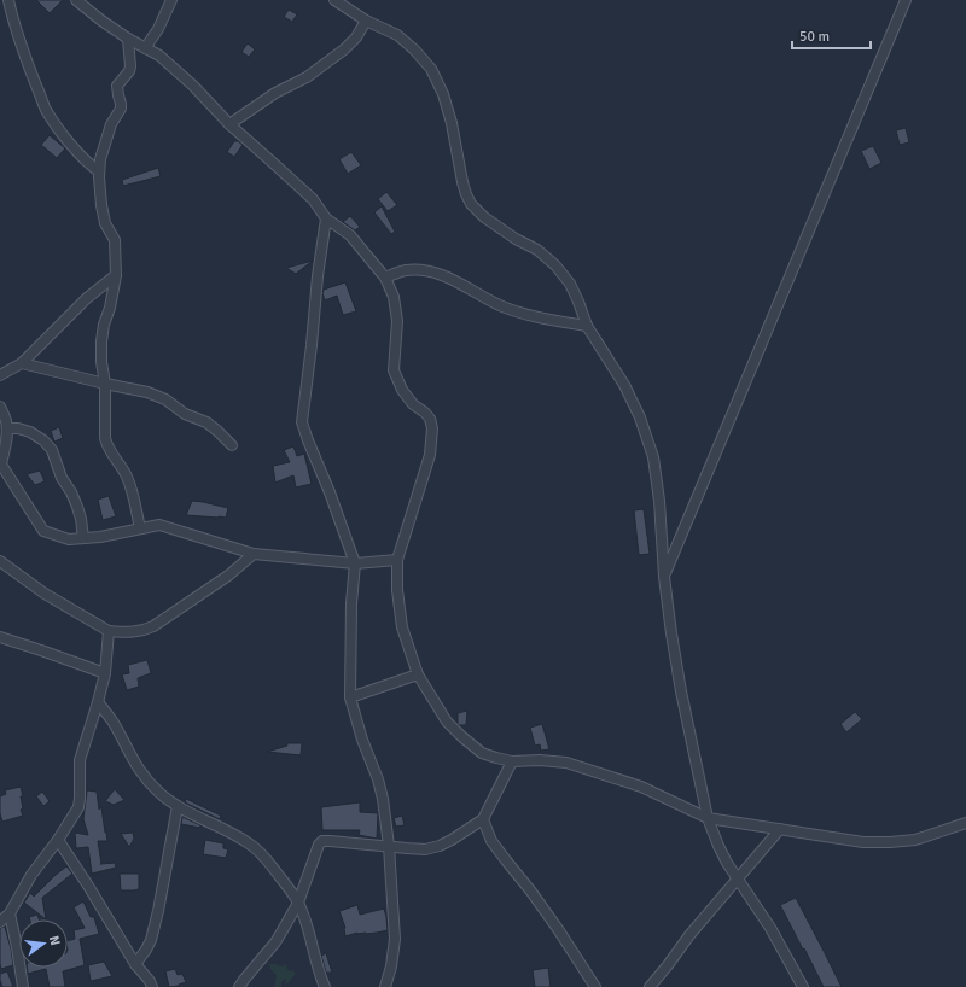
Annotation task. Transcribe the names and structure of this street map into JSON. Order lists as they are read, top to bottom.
{
  "scale_bar": "50 m",
  "north": "right"
}
